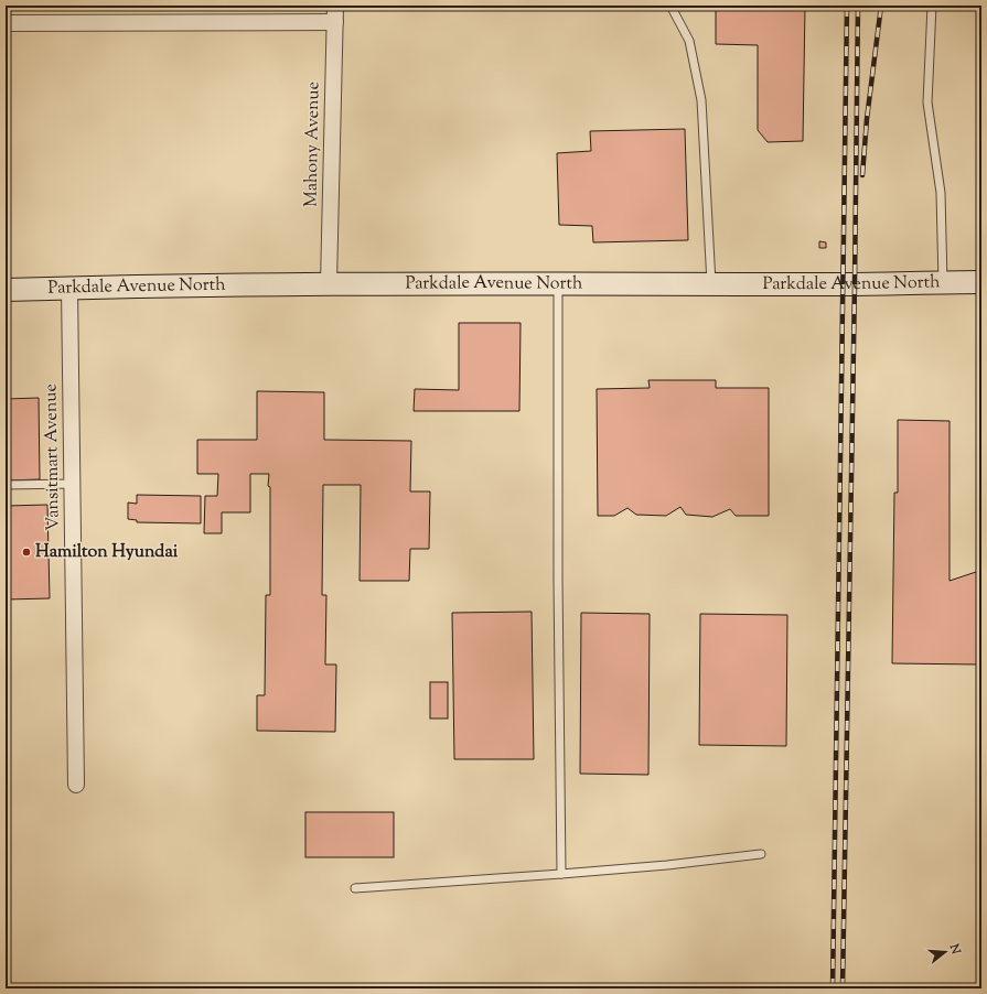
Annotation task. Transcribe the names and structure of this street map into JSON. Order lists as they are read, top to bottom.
{
  "streets": {
    "main road": ["Parkdale Avenue North"],
    "street": ["Mahony Avenue", "Vansitmart Avenue"]
  },
  "crossings": [
    ["Mahony Avenue", "Parkdale Avenue North"],
    ["Parkdale Avenue North", "Vansitmart Avenue"]
  ],
  "places": ["Hamilton Hyundai"],
  "north": "right"
}
